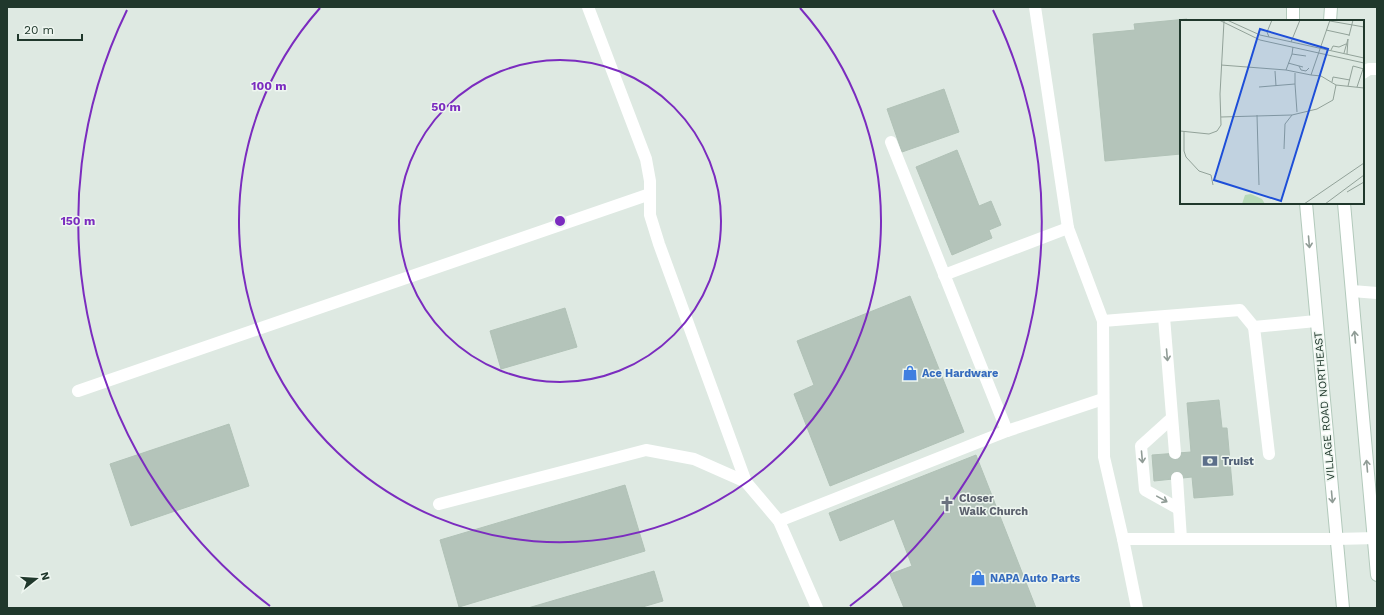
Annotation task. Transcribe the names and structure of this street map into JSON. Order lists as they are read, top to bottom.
{
  "streets": {
    "main road": ["VILLAGE ROAD NORTHEAST"]
  },
  "places": {
    "shop": ["Ace Hardware", "NAPA Auto Parts"],
    "bank": ["Truist"],
    "church": ["Closer Walk Church"]
  },
  "scale_bar": "20 m",
  "north": "right",
  "rings": ["100 m", "50 m", "150 m"]
}
